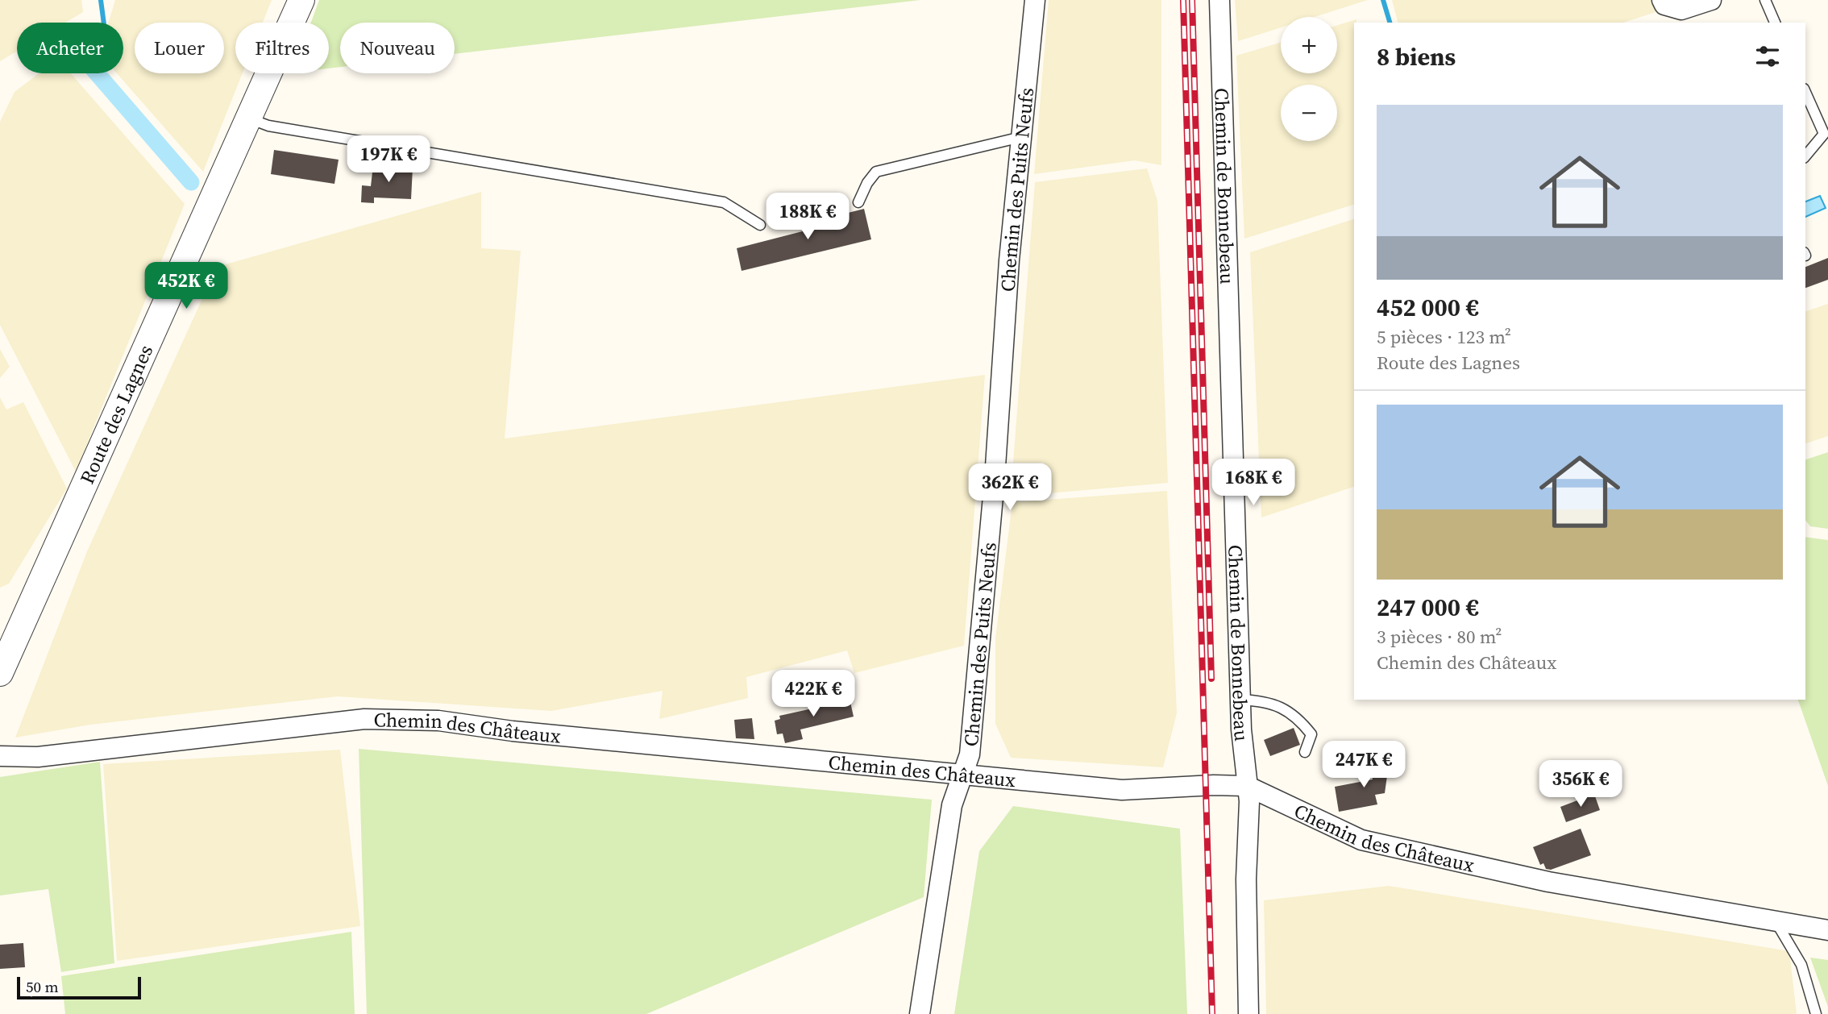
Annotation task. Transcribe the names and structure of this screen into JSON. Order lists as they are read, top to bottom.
{
  "streets": {
    "street": [
      "Chemin de Bonnebeau",
      "Chemin des Puits Neufs",
      "Route des Lagnes",
      "Chemin des Châteaux"
    ]
  },
  "crossings": [
    ["Chemin de Bonnebeau", "Chemin des Châteaux"],
    ["Chemin des Puits Neufs", "Chemin des Châteaux"]
  ],
  "scale_bar": "50 m",
  "page": {
    "map_buttons": ["+", "−"],
    "chip": [
      "Acheter",
      "Louer",
      "Filtres",
      "Nouveau"
    ],
    "heading": "8 biens",
    "list": [
      {
        "name": "452 000 €",
        "note": "5 pièces · 123 m² · Route des Lagnes"
      },
      {
        "name": "247 000 €",
        "note": "3 pièces · 80 m² · Chemin des Châteaux"
      }
    ],
    "price": [
      "197K €",
      "188K €",
      "452K €",
      "168K €",
      "362K €",
      "422K €",
      "247K €",
      "356K €"
    ],
    "scale": "50 m"
  }
}
